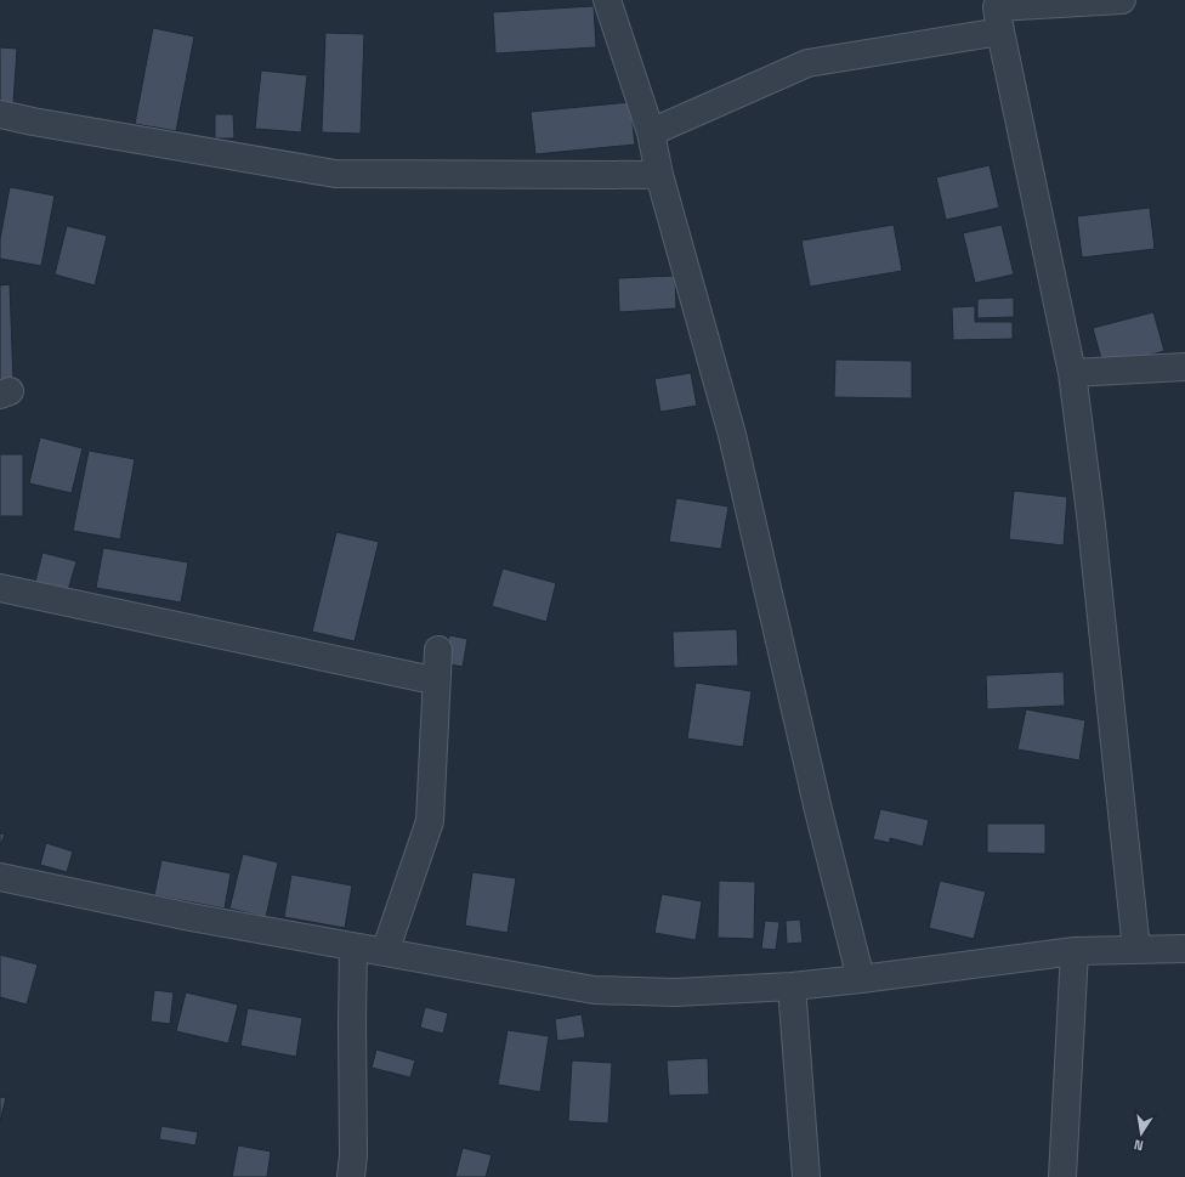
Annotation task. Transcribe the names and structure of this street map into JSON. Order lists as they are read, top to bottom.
{
  "north": "bottom"
}
